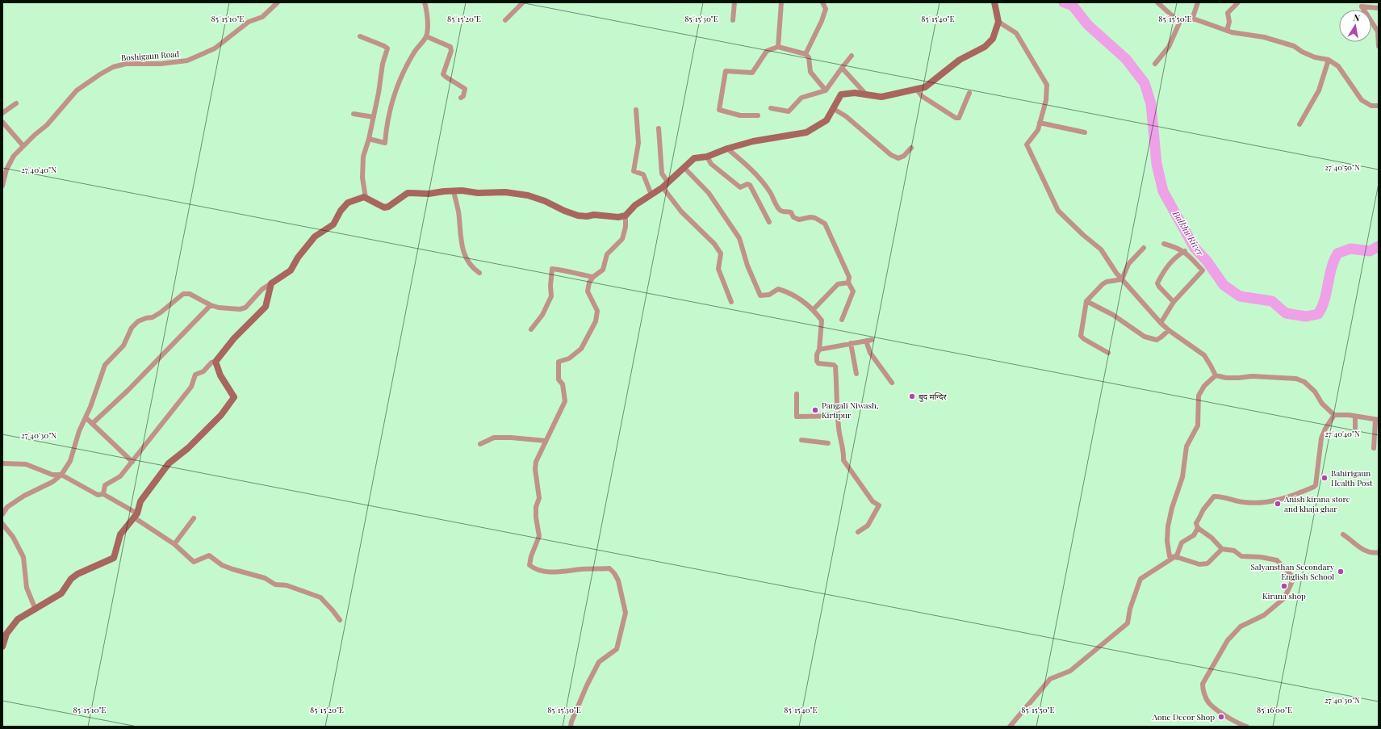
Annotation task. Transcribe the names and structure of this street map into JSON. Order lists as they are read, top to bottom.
{
  "streets": {
    "street": ["Boshigaun Road"]
  },
  "water": ["Balkhu River"],
  "places": [
    "बुद मन्दिर",
    "Pangali Niwash, Kirtipur",
    "Bahirigaun Health Post",
    "Anish kirana store and khaja ghar",
    "Salyansthan Secondary English School",
    "Kirana shop",
    "Aone Decor Shop"
  ],
  "north": "top",
  "coordinates": [
    "85°15'10\"E",
    "85°15'20\"E",
    "85°15'30\"E",
    "85°15'40\"E",
    "85°15'50\"E",
    "27°40'50\"N",
    "27°40'40\"N",
    "27°40'30\"N",
    "85°16'00\"E"
  ]
}
